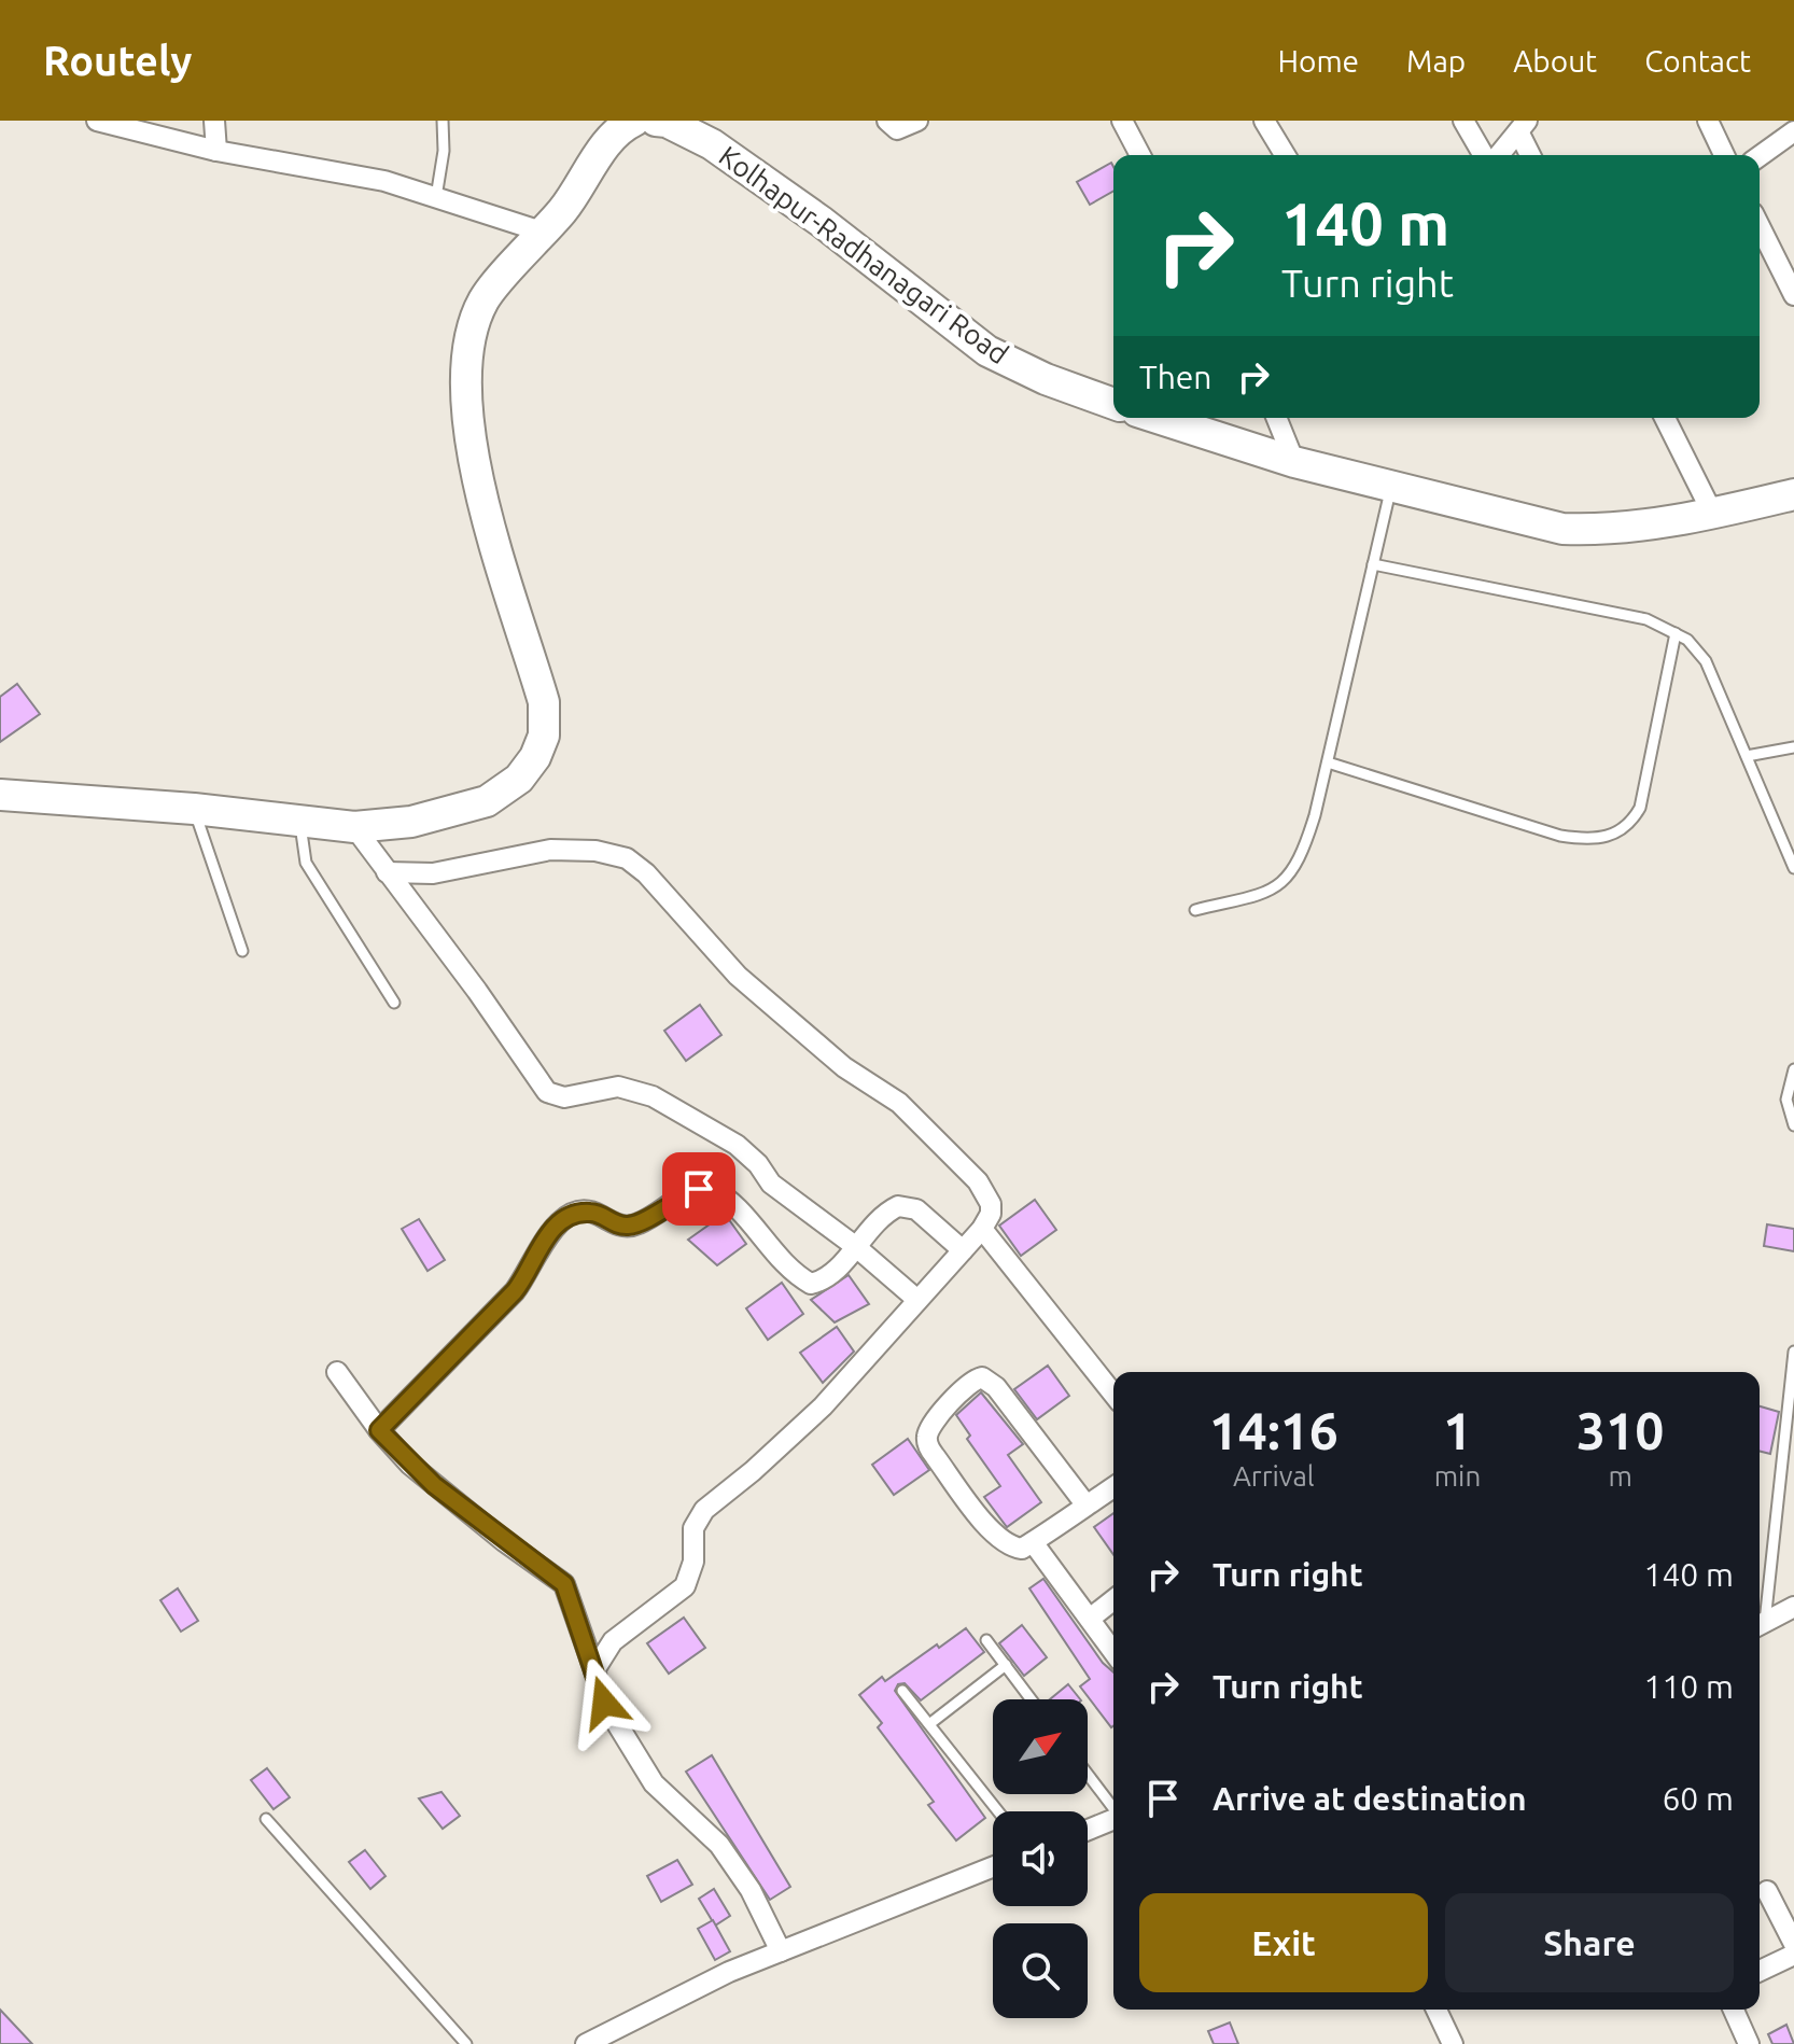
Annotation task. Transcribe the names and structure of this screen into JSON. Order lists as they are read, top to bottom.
{
  "streets": {
    "main road": ["Kolhapur-Radhanagari Road"]
  },
  "north": "top right",
  "page": {
    "header": "Routely",
    "nav": [
      "Home",
      "Map",
      "About",
      "Contact"
    ],
    "turn": ["140 m", "Turn right"],
    "then": "Then",
    "eta": [
      "14:16",
      "Arrival",
      "1",
      "min",
      "310",
      "m"
    ],
    "list": [
      {
        "name": "Turn right",
        "value": "140 m"
      },
      {
        "name": "Turn right",
        "value": "110 m"
      },
      {
        "name": "Arrive at destination",
        "value": "60 m"
      }
    ],
    "buttons": ["Exit", "Share"]
  }
}
